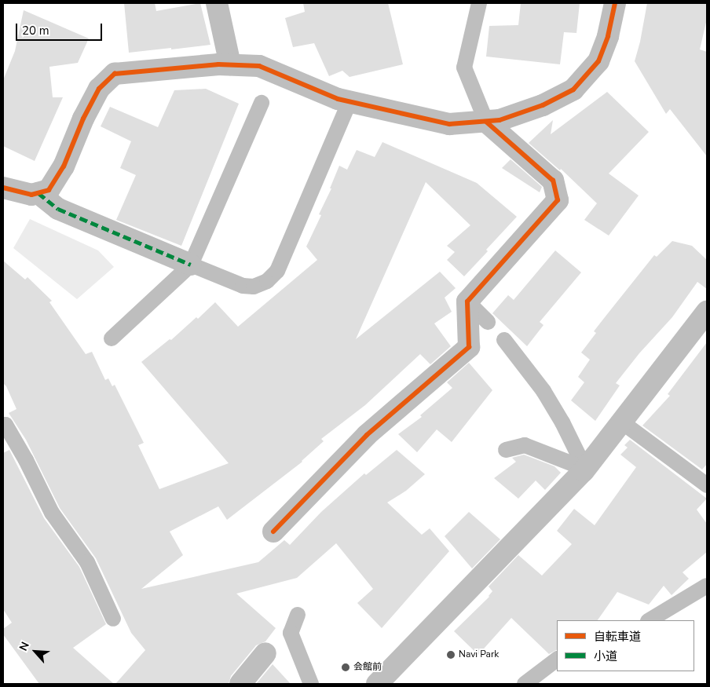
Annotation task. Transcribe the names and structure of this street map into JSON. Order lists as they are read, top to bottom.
{
  "places": ["Navi Park", "会館前"],
  "legend": ["自転車道", "小道"],
  "scale_bar": "20 m",
  "north": "top left"
}
